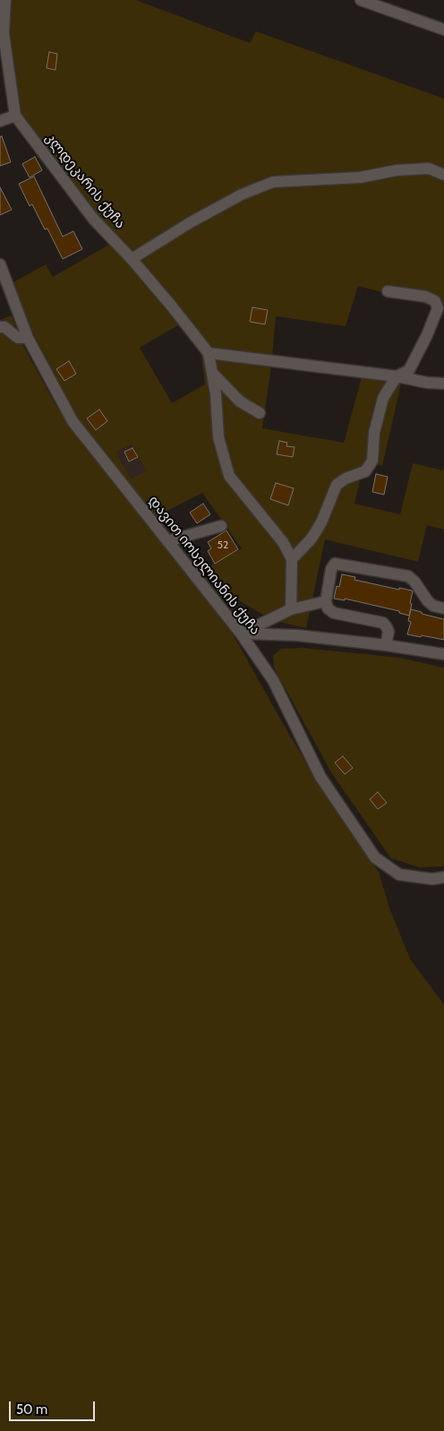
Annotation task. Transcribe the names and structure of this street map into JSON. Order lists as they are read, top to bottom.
{
  "streets": {
    "street": ["კლდეკარის ქუჩა", "დავით იოსელიანის ქუჩა"]
  },
  "house_numbers": ["52"],
  "scale_bar": "50 m"
}
